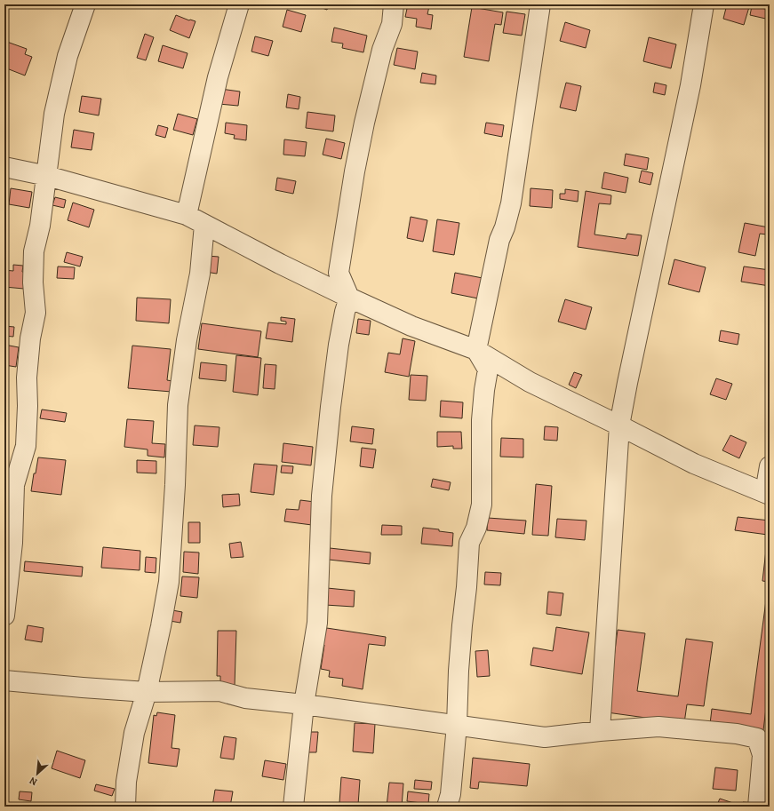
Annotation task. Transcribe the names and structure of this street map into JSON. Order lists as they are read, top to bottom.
{
  "north": "bottom left"
}
